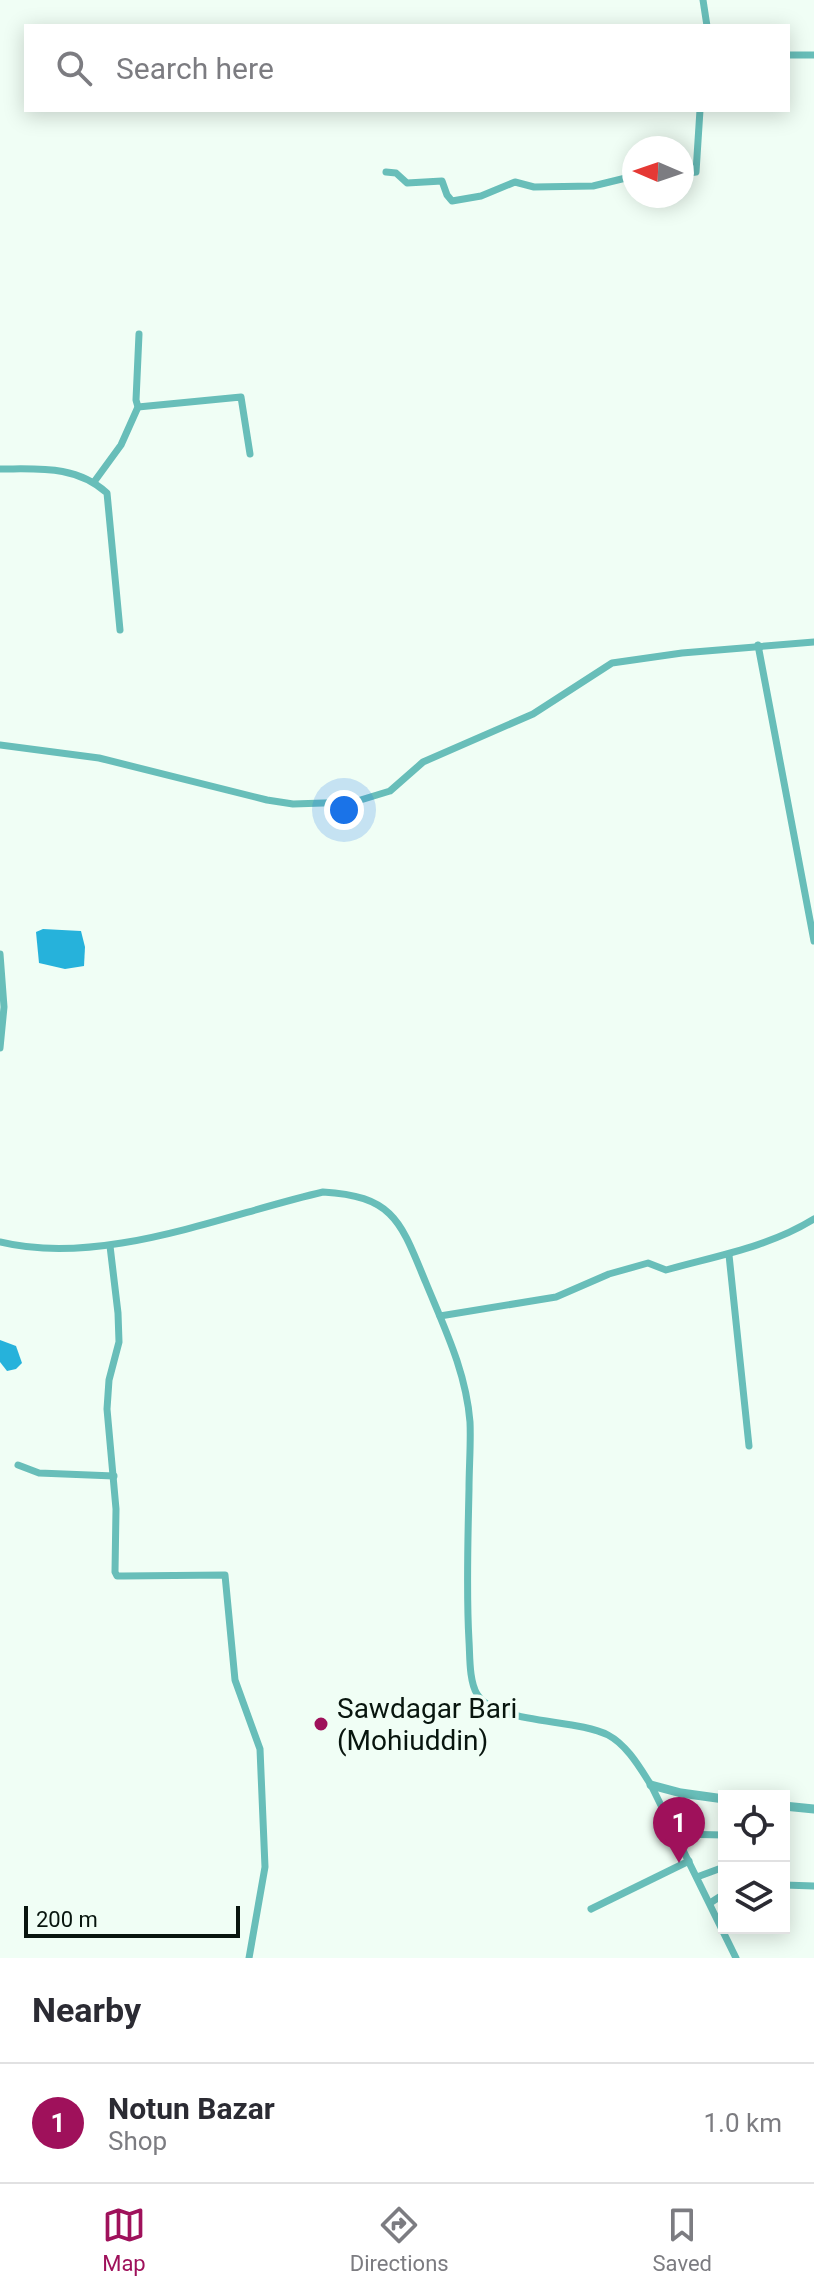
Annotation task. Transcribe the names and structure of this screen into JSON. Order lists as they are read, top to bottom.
{
  "places": ["Sawdagar Bari (Mohiuddin)"],
  "scale_bar": "200 m",
  "north": "left",
  "page": {
    "search": "Search here",
    "pins": "1",
    "scale": "200 m",
    "heading": "Nearby",
    "list": [
      {
        "mark": "1",
        "name": "Notun Bazar",
        "note": "Shop",
        "value": "1.0 km"
      }
    ],
    "nav": ["Map", "Directions", "Saved"]
  }
}
